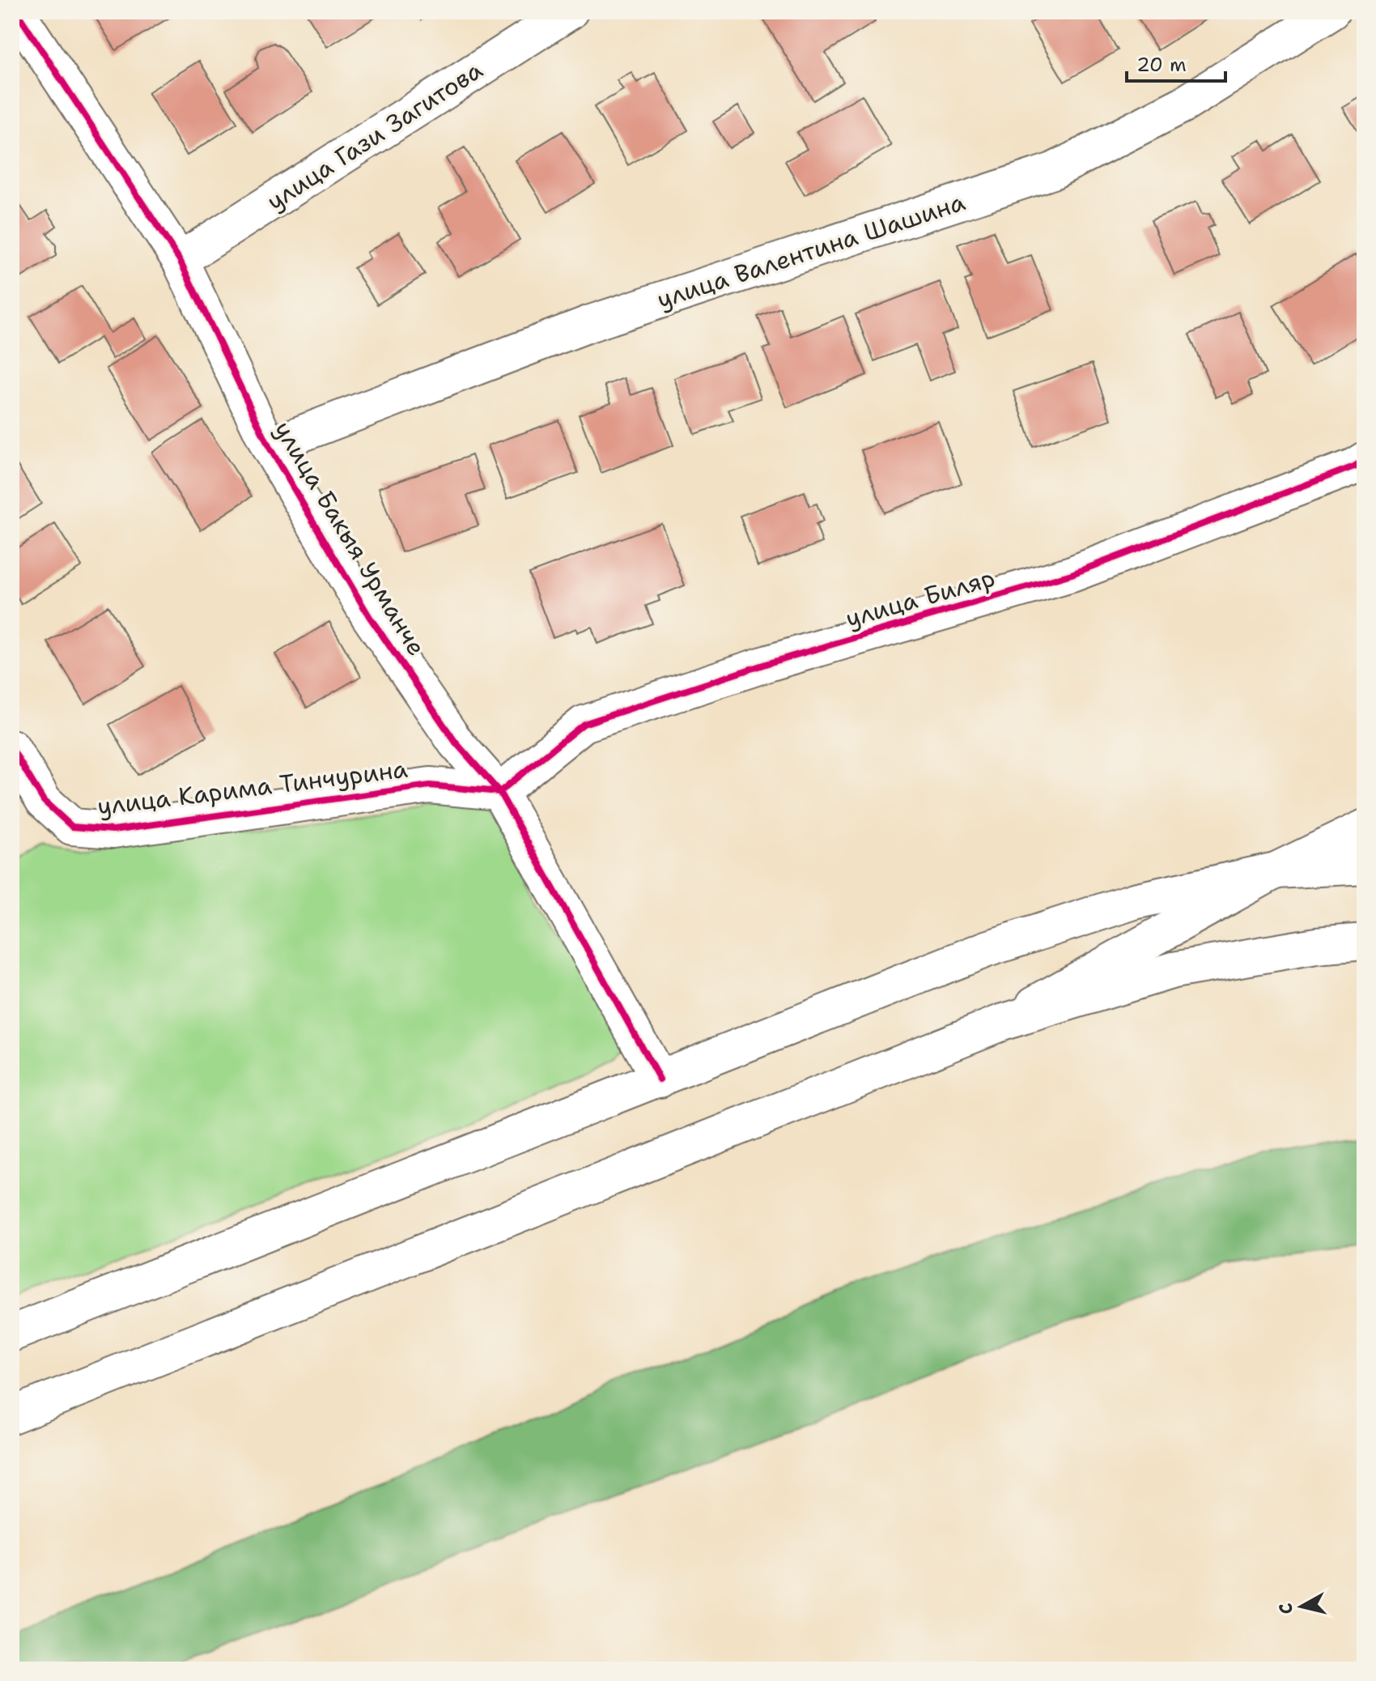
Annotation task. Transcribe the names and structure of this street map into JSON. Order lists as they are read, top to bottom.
{
  "streets": {
    "main road": [
      "улица Гази Загитова",
      "улица Валентина Шашина",
      "улица Бакыя Урманче",
      "улица Биляр",
      "улица Карима Тинчурина"
    ]
  },
  "crossings": [
    ["улица Гази Загитова", "улица Бакыя Урманче"],
    ["улица Валентина Шашина", "улица Бакыя Урманче"],
    ["улица Бакыя Урманче", "улица Биляр"],
    ["улица Бакыя Урманче", "улица Карима Тинчурина"],
    ["улица Биляр", "улица Карима Тинчурина"]
  ],
  "scale_bar": "20 m",
  "north": "left"
}
